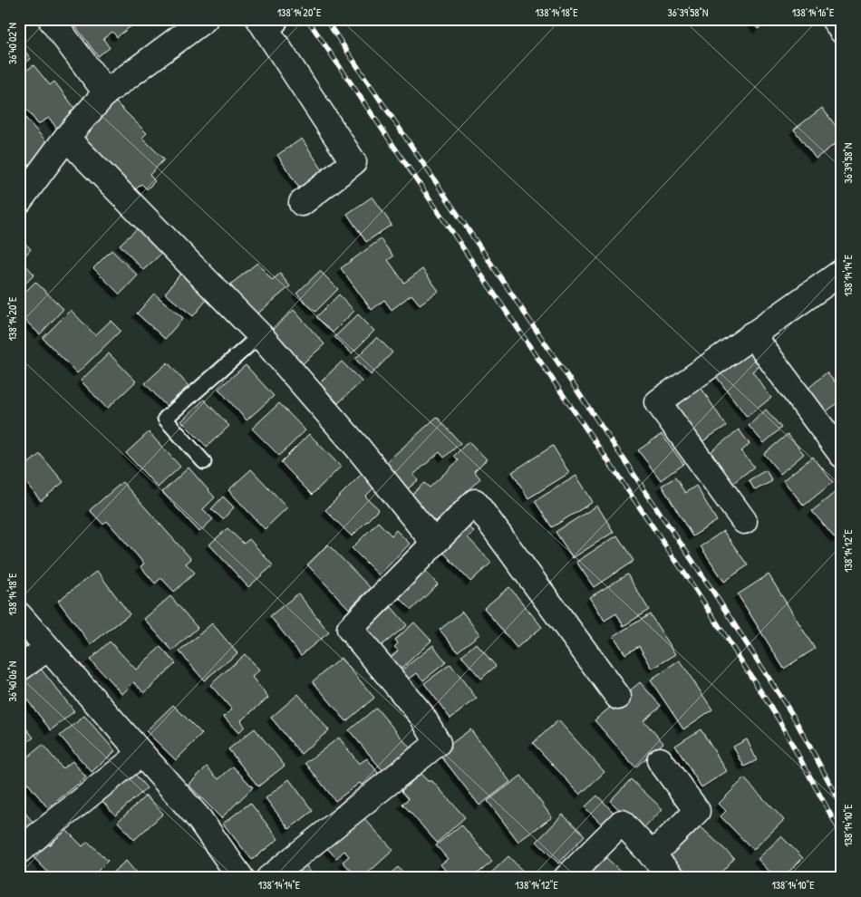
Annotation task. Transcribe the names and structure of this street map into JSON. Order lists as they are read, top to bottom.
{
  "coordinates": [
    "138°14'20\"E",
    "138°14'18\"E",
    "36°39'58\"N",
    "138°14'16\"E",
    "36°40'02\"N",
    "138°14'14\"E",
    "138°14'12\"E",
    "36°40'06\"N",
    "138°14'10\"E"
  ]
}
